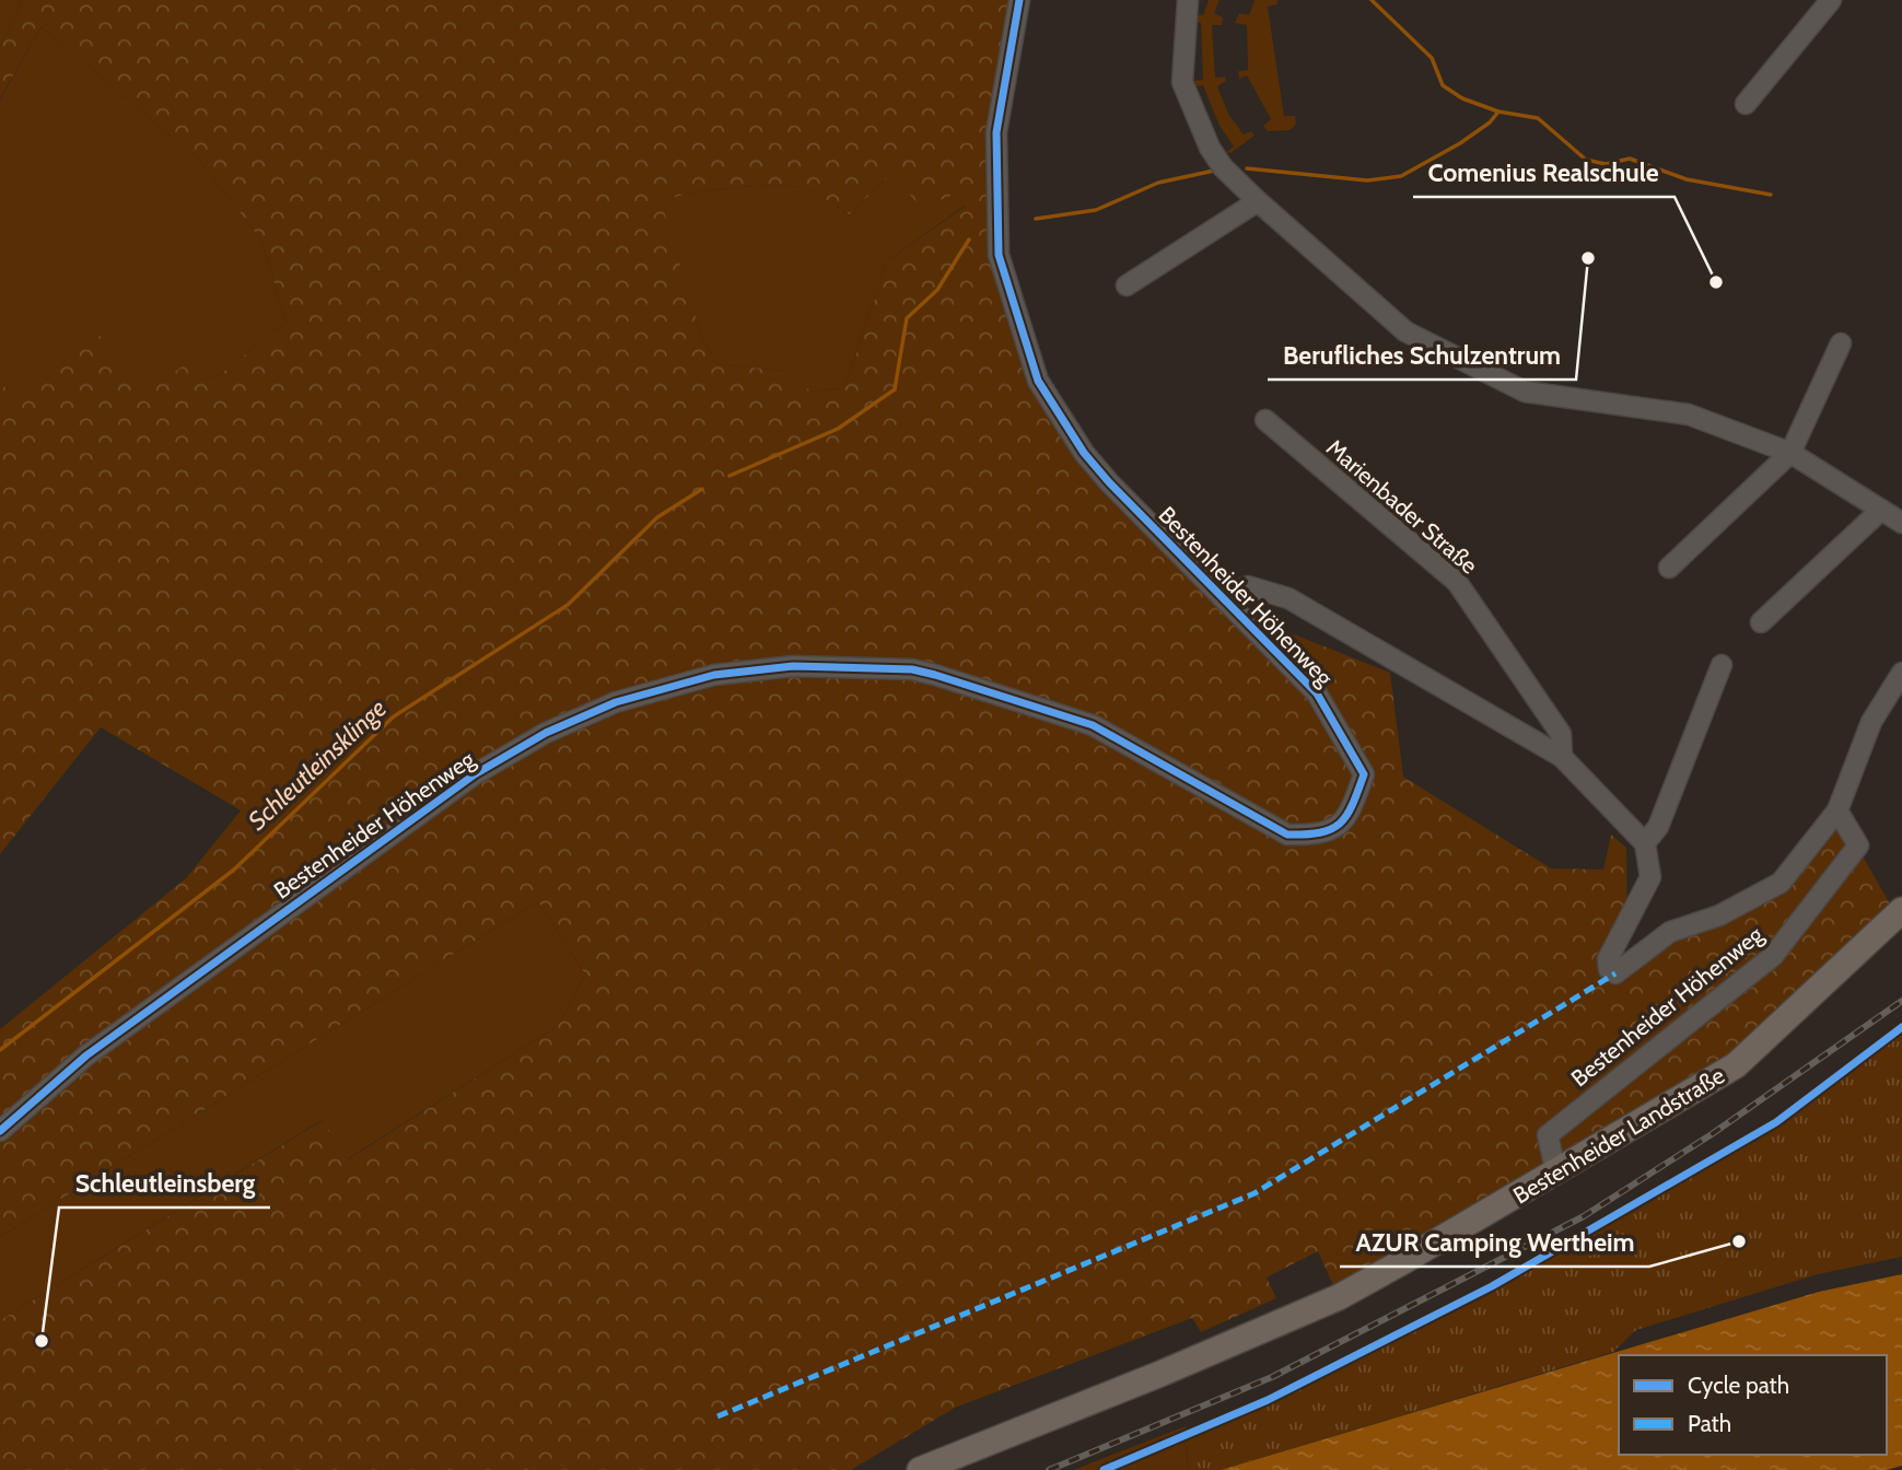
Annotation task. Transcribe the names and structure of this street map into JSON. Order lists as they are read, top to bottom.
{
  "streets": {
    "main road": ["Bestenheider Landstraße"],
    "street": ["Marienbader Straße", "Bestenheider Höhenweg"]
  },
  "crossings": [
    ["Marienbader Straße", "Bestenheider Höhenweg"],
    ["Bestenheider Höhenweg", "Bestenheider Landstraße"]
  ],
  "water": ["Schleutleinsklinge"],
  "places": [
    "Berufliches Schulzentrum",
    "Comenius Realschule",
    "AZUR Camping Wertheim",
    "Schleutleinsberg"
  ],
  "legend": ["Cycle path", "Path"]
}
